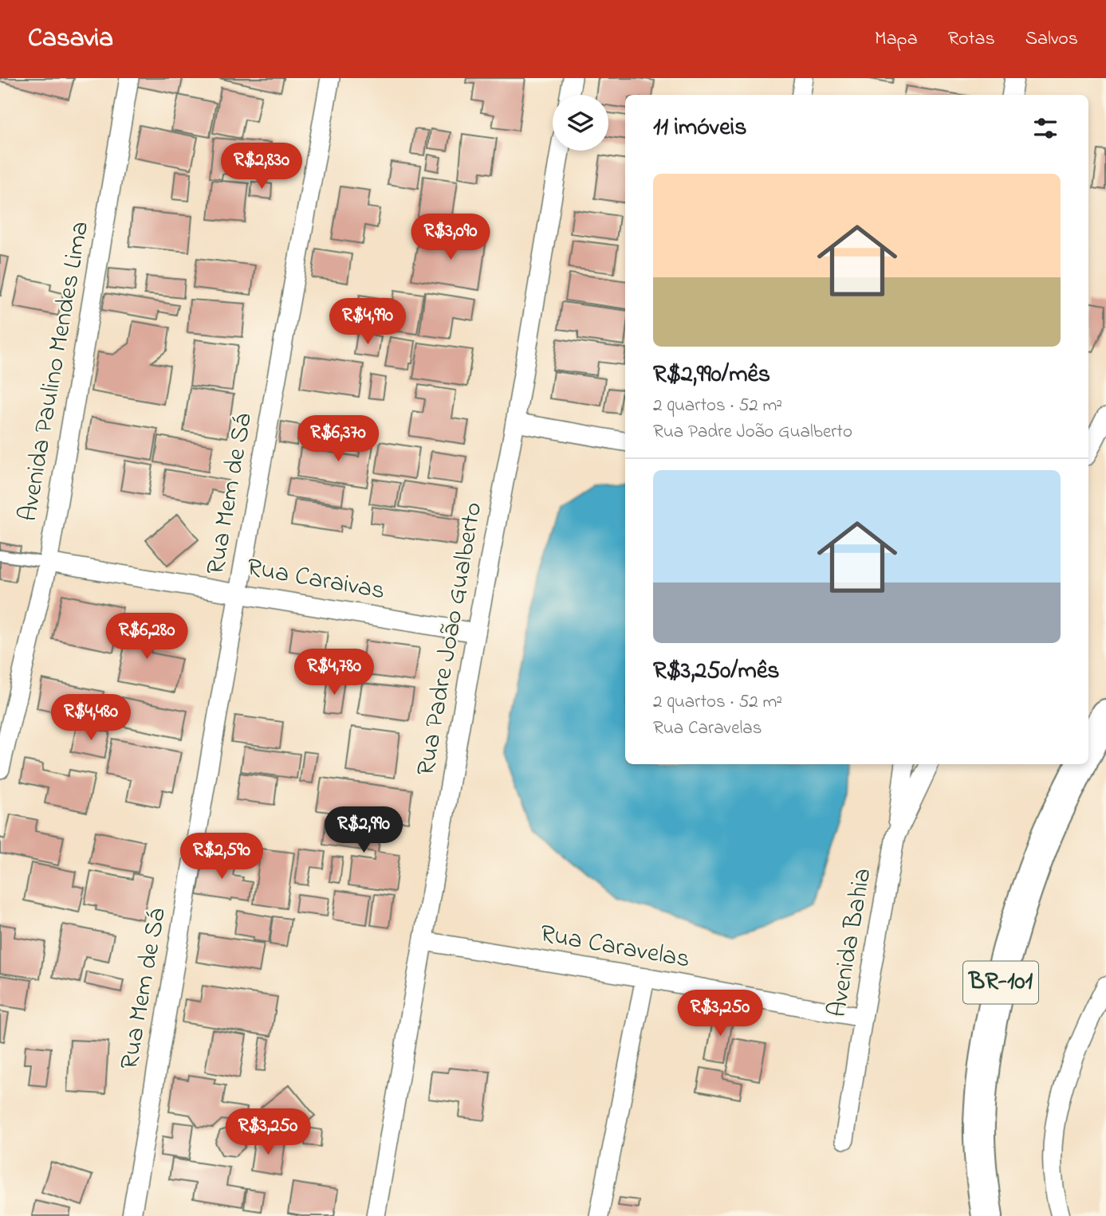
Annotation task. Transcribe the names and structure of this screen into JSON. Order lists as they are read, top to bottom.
{
  "streets": {
    "highway": ["BR-101"],
    "street": [
      "Avenida Paulino Mendes Lima",
      "Rua Mem de Sá",
      "Rua Caraivas",
      "Rua Padre João Gualberto",
      "Avenida Bahia",
      "Rua Caravelas"
    ]
  },
  "crossings": [
    ["Avenida Paulino Mendes Lima", "Rua Caraivas"],
    ["Rua Mem de Sá", "Rua Caraivas"],
    ["Rua Caraivas", "Rua Padre João Gualberto"],
    ["Rua Padre João Gualberto", "Rua Caravelas"],
    ["Avenida Bahia", "Rua Caravelas"]
  ],
  "page": {
    "header": "Casavia",
    "nav": ["Mapa", "Rotas", "Salvos"],
    "heading": "11 imóveis",
    "price": [
      "R$2,830",
      "R$3,090",
      "R$4,990",
      "R$6,370",
      "R$6,280",
      "R$4,780",
      "R$4,480",
      "R$2,990",
      "R$2,590",
      "R$3,250",
      "R$3,250"
    ],
    "list": [
      {
        "name": "R$2,990/mês",
        "note": "2 quartos · 52 m² · Rua Padre João Gualberto"
      },
      {
        "name": "R$3,250/mês",
        "note": "2 quartos · 52 m² · Rua Caravelas"
      }
    ]
  }
}
